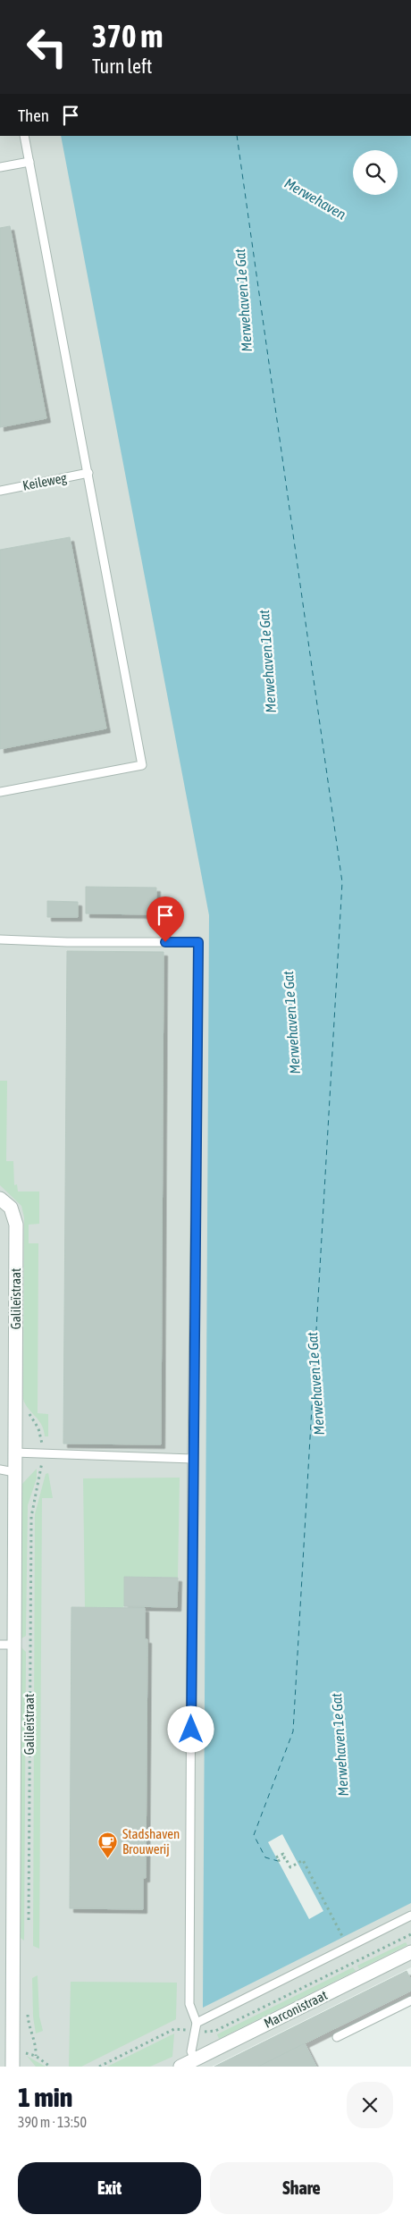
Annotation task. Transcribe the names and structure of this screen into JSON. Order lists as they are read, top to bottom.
{
  "streets": {
    "street": ["Galileïstraat", "Marconistraat"],
    "lane": ["Keileweg"]
  },
  "water": ["Merwehaven", "Merwehaven 1e Gat"],
  "places": {
    "cafe": ["Stadshaven Brouwerij"]
  },
  "page": {
    "turn": ["370 m", "Turn left"],
    "then": "Then",
    "heading": ["1 min", "390 m · 13:50"],
    "buttons": ["Exit", "Share"]
  }
}
